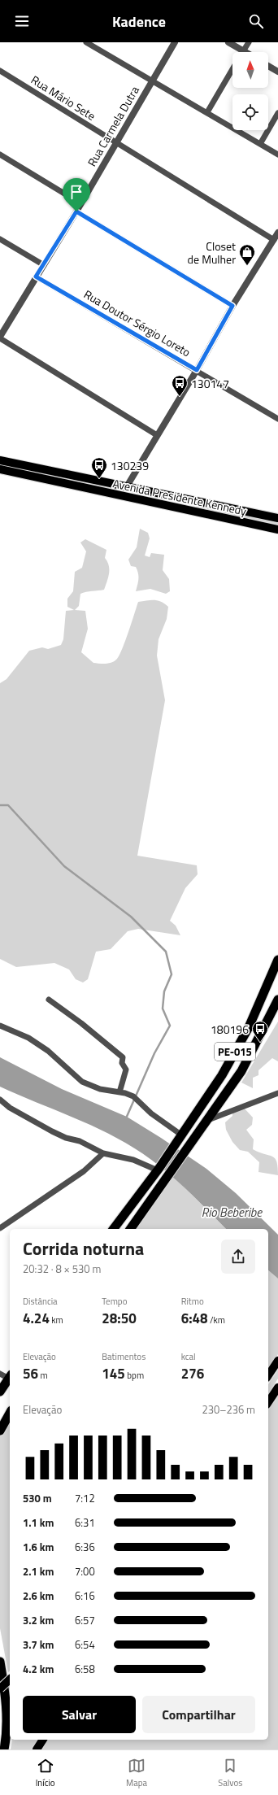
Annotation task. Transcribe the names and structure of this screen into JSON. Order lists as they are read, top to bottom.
{
  "streets": {
    "highway": ["PE-015"],
    "main road": ["Avenida Presidente Kennedy"],
    "street": ["Rua Mário Sete", "Rua Carmela Dutra", "Rua Doutor Sérgio Loreto"]
  },
  "crossings": [
    ["Rua Mário Sete", "Rua Carmela Dutra"],
    ["Rua Carmela Dutra", "Rua Doutor Sérgio Loreto"]
  ],
  "water": ["Rio Beberibe"],
  "places": {
    "shop": ["Closet de Mulher"],
    "bus stop": ["130147", "130239", "180196"]
  },
  "north": "top",
  "page": {
    "header": "Kadence",
    "heading": ["Corrida noturna", "20:32 · 8 × 530 m"],
    "stats": [
      ["Distância", "4.24 km"],
      ["Tempo", "28:50"],
      ["Ritmo", "6:48 /km"],
      ["Elevação", "56 m"],
      ["Batimentos", "145 bpm"],
      ["kcal", "276"]
    ],
    "chart": ["Elevação", "230–236 m"],
    "list": [
      {
        "name": "530 m",
        "note": "7:12"
      },
      {
        "name": "1.1 km",
        "note": "6:31"
      },
      {
        "name": "1.6 km",
        "note": "6:36"
      },
      {
        "name": "2.1 km",
        "note": "7:00"
      },
      {
        "name": "2.6 km",
        "note": "6:16"
      },
      {
        "name": "3.2 km",
        "note": "6:57"
      },
      {
        "name": "3.7 km",
        "note": "6:54"
      },
      {
        "name": "4.2 km",
        "note": "6:58"
      }
    ],
    "buttons": ["Salvar", "Compartilhar"],
    "tabs": ["Início", "Mapa", "Salvos"]
  }
}
